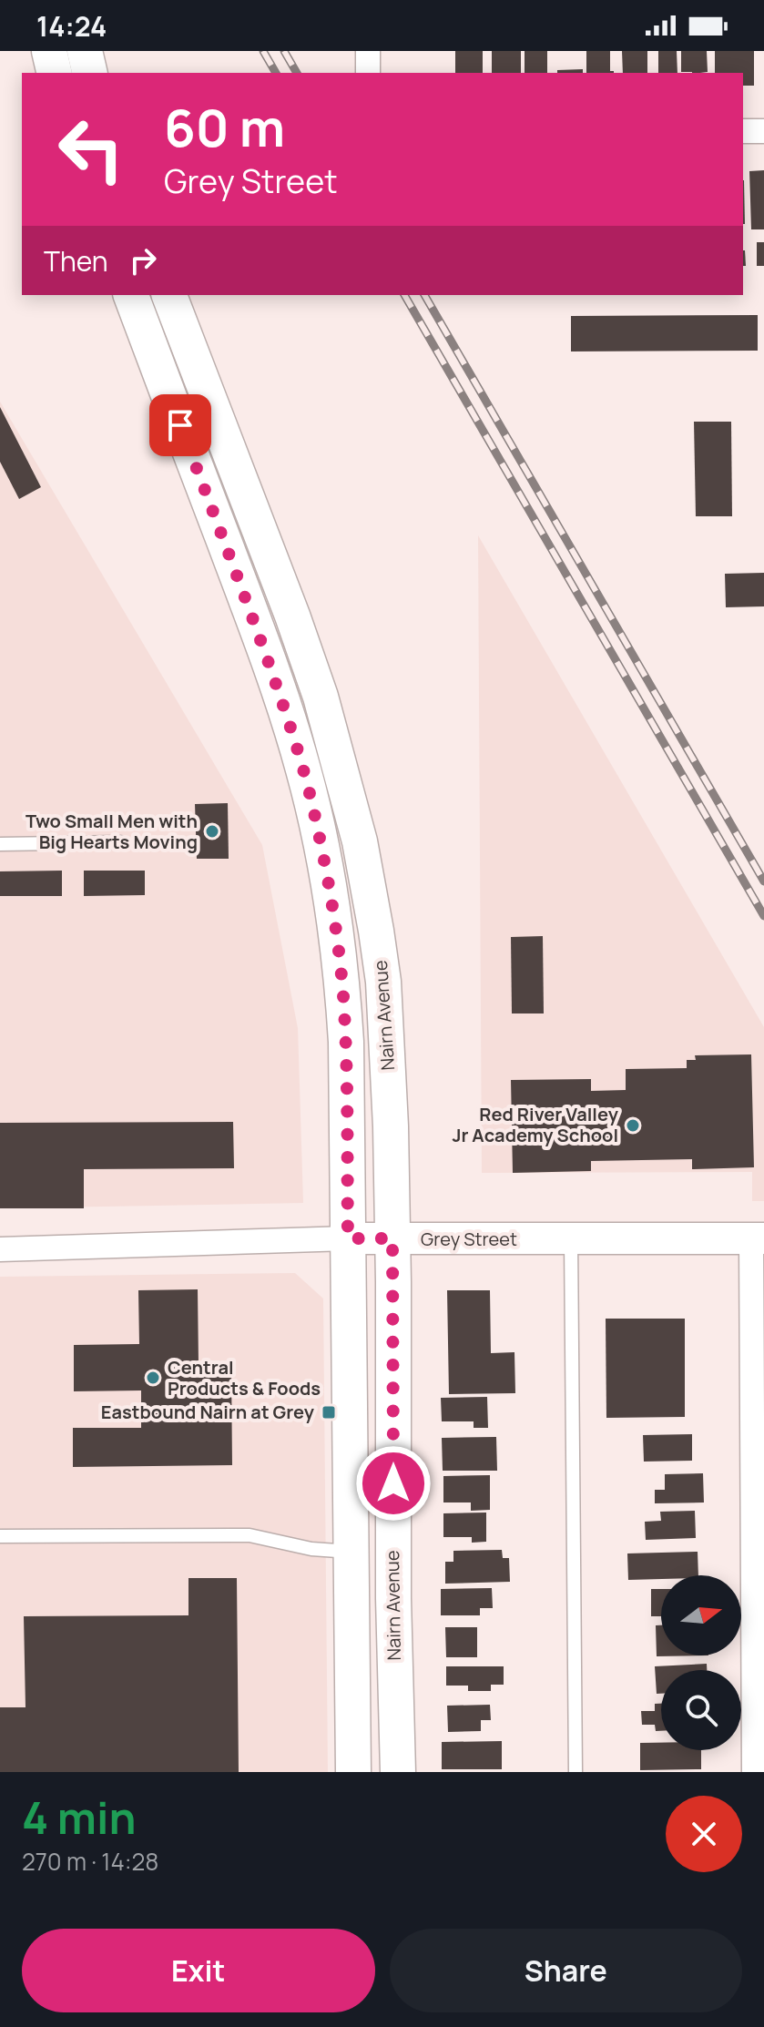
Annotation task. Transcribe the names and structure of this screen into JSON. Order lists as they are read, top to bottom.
{
  "streets": {
    "main road": ["Nairn Avenue"],
    "street": ["Grey Street"]
  },
  "crossings": [
    ["Nairn Avenue", "Grey Street"]
  ],
  "places": {
    "other": ["Two Small Men with Big Hearts Moving", "Red River Valley Jr Academy School", "Central Products & Foods"],
    "transit": ["Eastbound Nairn at Grey"]
  },
  "north": "right",
  "page": {
    "status": "14:24",
    "turn": ["60 m", "Grey Street"],
    "then": "Then",
    "heading": ["4 min", "270 m · 14:28"],
    "buttons": ["Exit", "Share"]
  }
}
